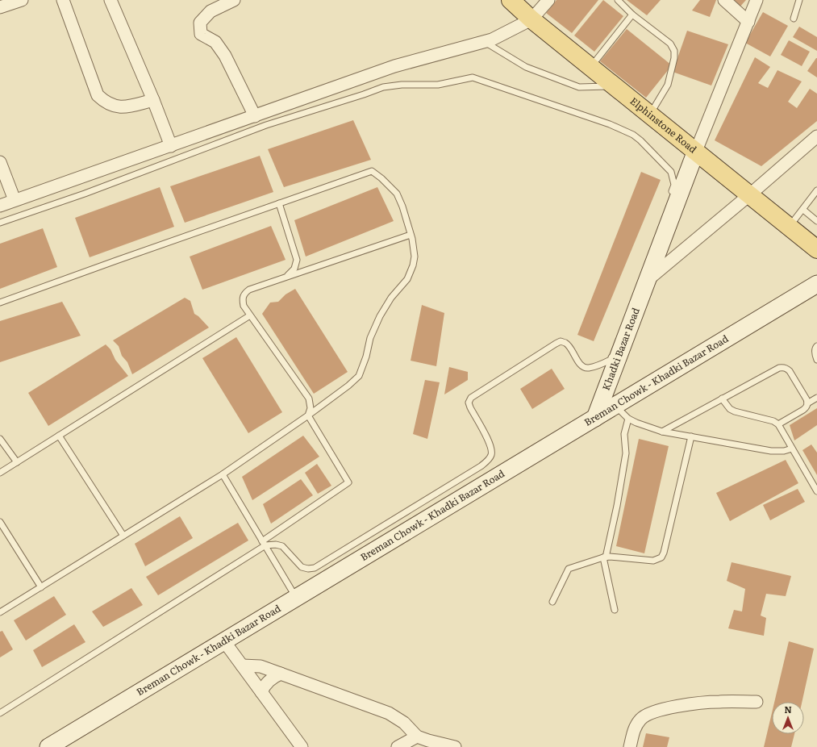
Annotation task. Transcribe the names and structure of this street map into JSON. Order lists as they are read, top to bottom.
{
  "streets": {
    "main road": ["Elphinstone Road", "Khadki Bazar Road", "Breman Chowk - Khadki Bazar Road"]
  },
  "crossings": [
    ["Elphinstone Road", "Khadki Bazar Road"],
    ["Khadki Bazar Road", "Breman Chowk - Khadki Bazar Road"]
  ],
  "north": "top"
}
